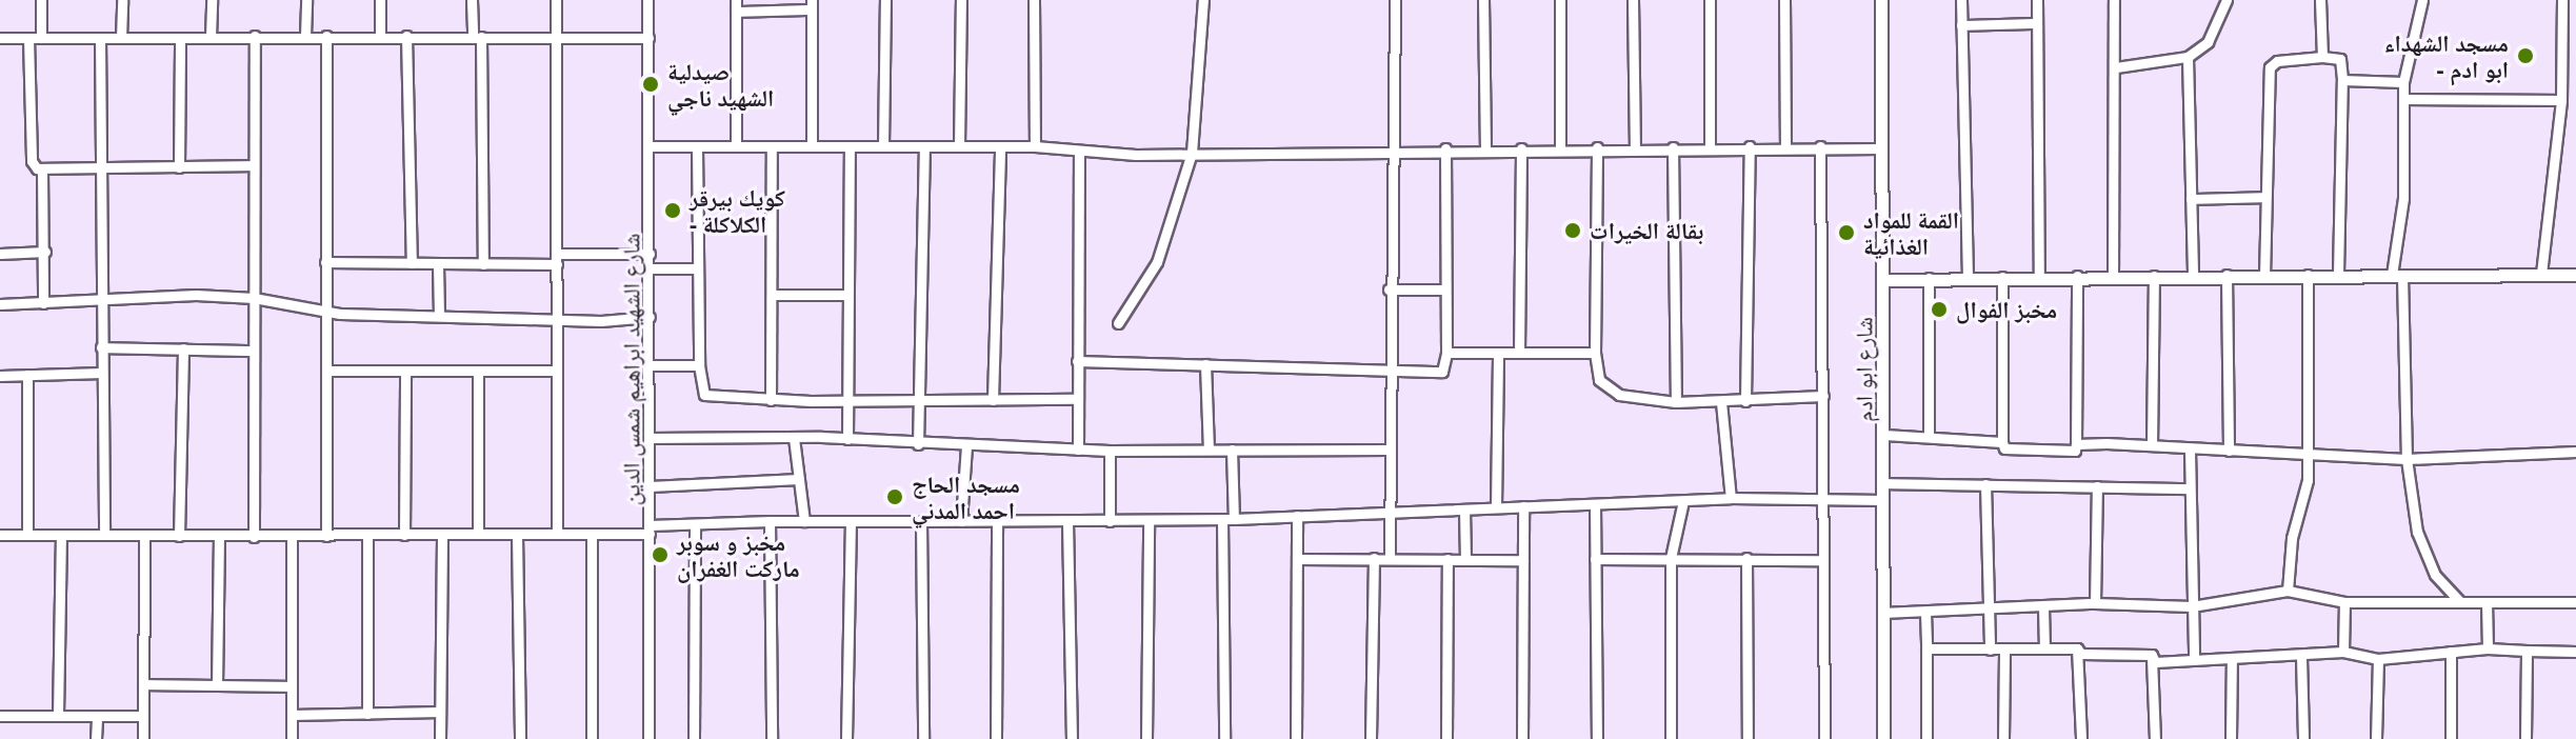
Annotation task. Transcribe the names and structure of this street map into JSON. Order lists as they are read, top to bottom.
{
  "streets": {
    "street": ["شارع الشهيد ابراهيم شمس الدين", "شارع ابو ادم"]
  },
  "places": [
    "مسجد الشهداء - ابو ادم",
    "صيدلية الشهيد ناجي",
    "كويك بيرقر - الكلاكلة",
    "بقالة الخيرات",
    "القمة للمواد الغذائية",
    "مخبز الفوال",
    "مسجد الحاج احمد المدني",
    "مخبز و سوبر ماركت الغفران"
  ]
}
